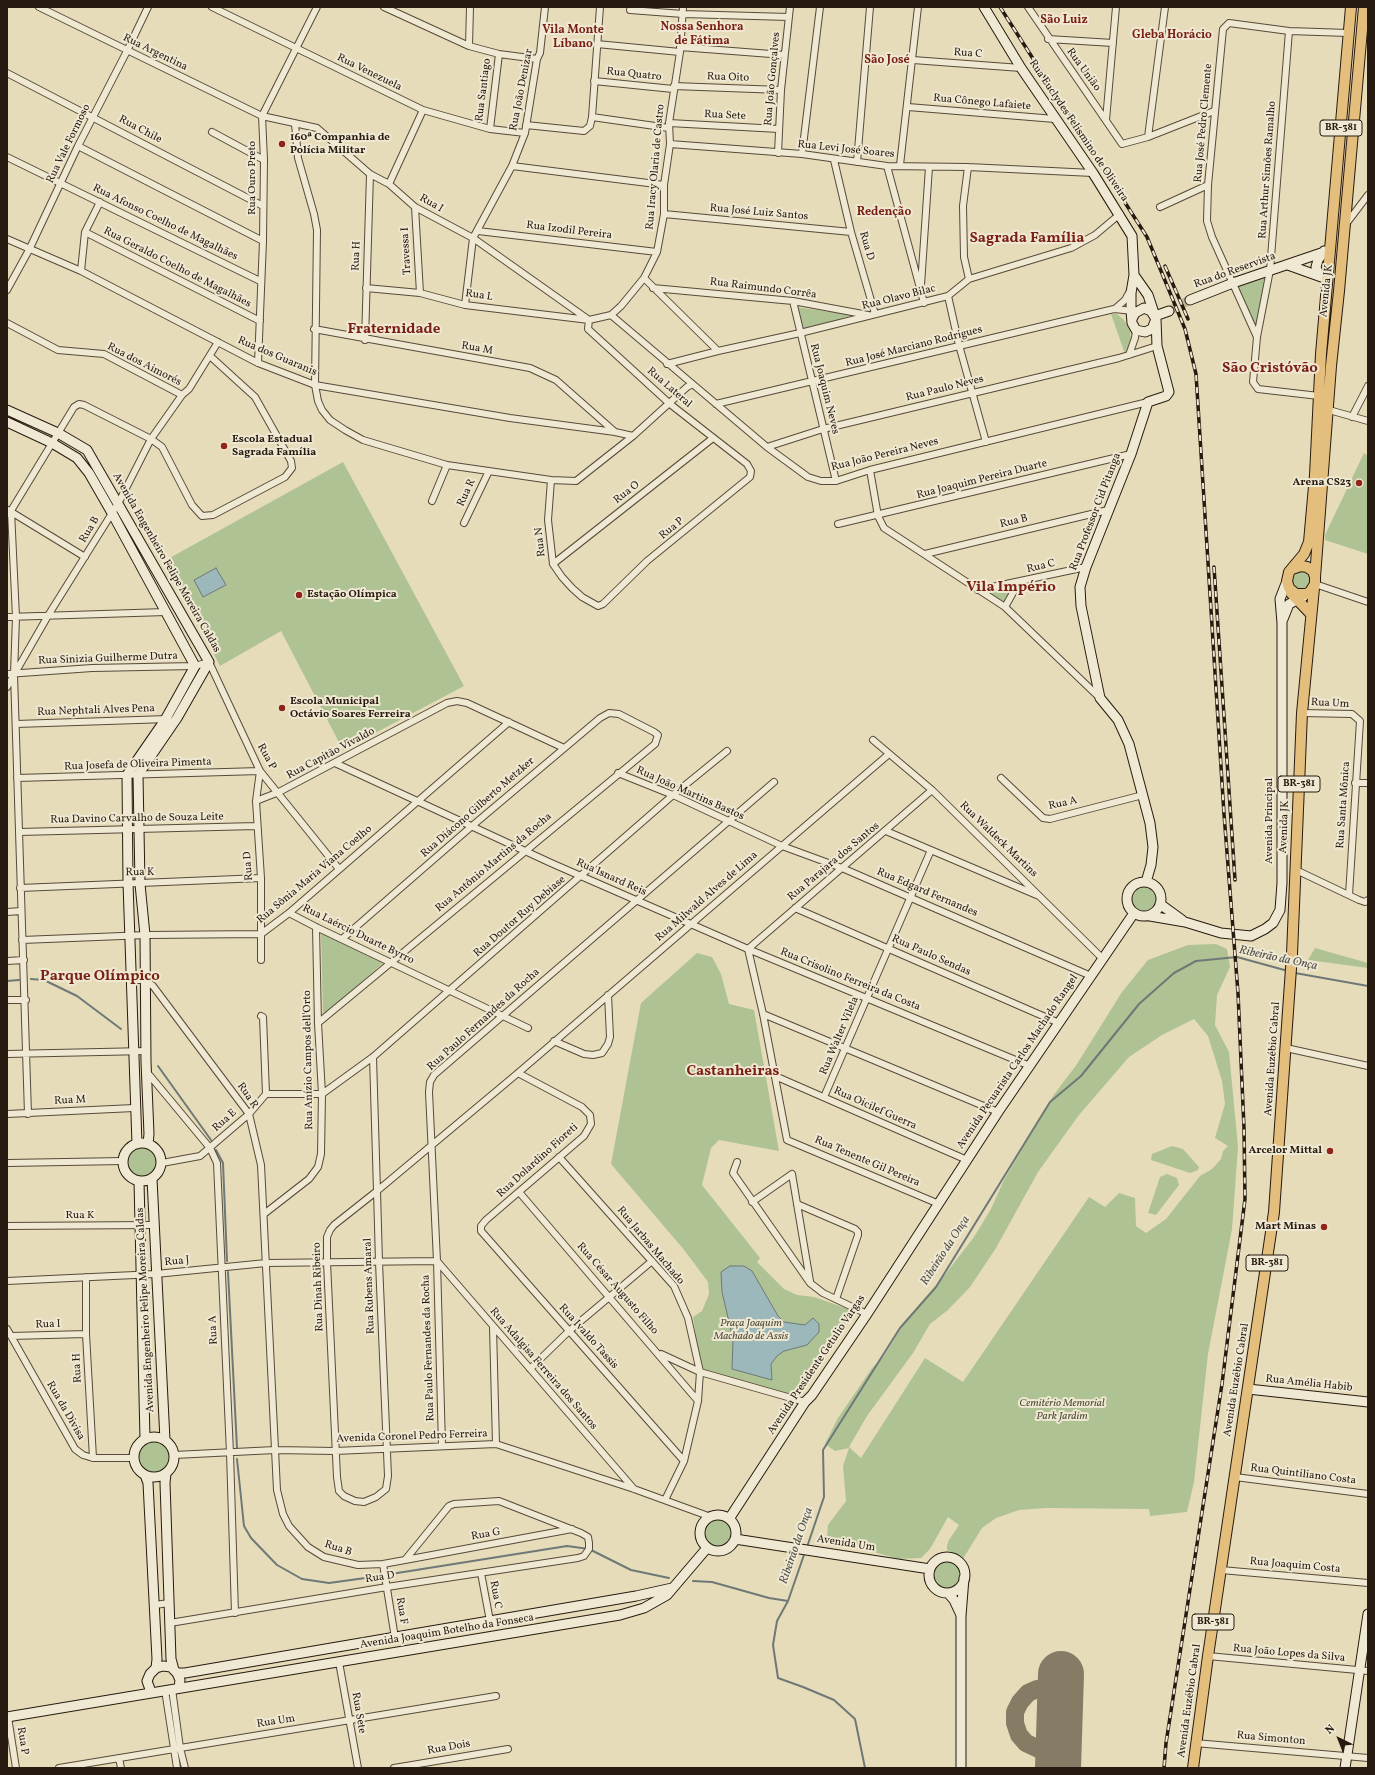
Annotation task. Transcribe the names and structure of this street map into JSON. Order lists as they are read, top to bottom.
{
  "streets": {
    "main road": ["BR-381", "Avenida JK", "Avenida Euzébio Cabral"],
    "street": [
      "Rua Argentina",
      "Rua C",
      "Rua União",
      "Rua Venezuela",
      "Rua Quatro",
      "Rua Oito",
      "Rua João Gonçalves",
      "Rua Santiago",
      "Rua João Denizar",
      "Rua Cônego Lafaiete",
      "Rua Sete",
      "Rua José Pedro Clemente",
      "Rua Chile",
      "Rua Euclydes Felismino de Oliveira",
      "Rua Vale Formoso",
      "Rua Levi José Soares",
      "Rua Iracy Olaria de Castro",
      "Rua Arthur Simões Ramalho",
      "Rua Ouro Preto",
      "Rua I",
      "Rua José Luiz Santos",
      "Rua Afonso Coelho de Magalhães",
      "Rua Izodil Pereira",
      "Rua D",
      "Travessa I",
      "Rua H",
      "Rua Geraldo Coelho de Magalhães",
      "Rua do Reservista",
      "Rua Raimundo Corrêa",
      "Rua L",
      "Rua Olavo Bilac",
      "Rua José Marciano Rodrigues",
      "Rua M",
      "Rua dos Guaranis",
      "Rua dos Aimorés",
      "Rua Lateral",
      "Rua Joaquim Neves",
      "Rua Paulo Neves",
      "Rua João Pereira Neves",
      "Rua Joaquim Pereira Duarte",
      "Rua R",
      "Rua O",
      "Rua Professor Cid Pitanga",
      "Rua B",
      "Rua P",
      "Rua N",
      "Avenida Engenheiro Felipe Moreira Caldas",
      "Rua Sinizia Guilherme Dutra",
      "Rua Um",
      "Rua Nephtali Alves Pena",
      "Rua Capitão Vivaldo",
      "Rua Josefa de Oliveira Pimenta",
      "Rua João Martins Bastos",
      "Rua A",
      "Rua Santa Mônica",
      "Rua Diácono Gilberto Metzker",
      "Rua Davino Carvalho de Souza Leite",
      "Avenida Principal",
      "Rua Waldeck Martins",
      "Rua Parajara dos Santos",
      "Rua Antônio Martins da Rocha",
      "Rua K",
      "Rua Sônia Maria Viana Coelho",
      "Rua Isnard Reis",
      "Rua Edgard Fernandes",
      "Rua Milwald Alves de Lima",
      "Rua Doutor Ruy Debiase",
      "Rua Laércio Duarte Byrro",
      "Rua Paulo Sendas",
      "Rua Crisolino Ferreira da Costa",
      "Rua Paulo Fernandes da Rocha",
      "Rua Walter Vilela",
      "Rua Anízio Campos dell'Orto",
      "Avenida Pecuarista Carlos Machado Rangel",
      "Rua Oicilef Guerra",
      "Rua E",
      "Rua Dolardino Fioreti",
      "Rua Tenente Gil Pereira",
      "Rua Jarbas Machado",
      "Rua J",
      "Rua Rubens Amaral",
      "Rua Dinah Ribeiro",
      "Rua César Augusto Filho",
      "Rua Ivaldo Tassis",
      "Avenida Presidente Getulio Vargas",
      "Rua Adalgisa Ferreira dos Santos",
      "Rua Amélia Habib",
      "Rua da Divisa",
      "Avenida Coronel Pedro Ferreira",
      "Rua Quintiliano Costa",
      "Rua G",
      "Avenida Um",
      "Rua Joaquim Costa",
      "Rua F",
      "Avenida Joaquim Botelho da Fonseca",
      "Rua João Lopes da Silva",
      "Rua Simonton",
      "Rua Dois"
    ]
  },
  "crossings": [
    ["Rua Argentina", "Rua Vale Formoso"],
    ["Rua Argentina", "Rua Ouro Preto"],
    ["Rua Argentina", "Rua I"],
    ["Rua C", "Rua Euclydes Felismino de Oliveira"],
    ["Rua C", "Rua D"],
    ["Rua C", "Rua Professor Cid Pitanga"],
    ["Rua Venezuela", "Rua Santiago"],
    ["Rua Venezuela", "Rua João Denizar"],
    ["Rua Venezuela", "Rua Ouro Preto"],
    ["Rua Quatro", "Rua Oito"],
    ["Rua Quatro", "Rua Iracy Olaria de Castro"],
    ["Rua Oito", "Rua João Gonçalves"],
    ["Rua Oito", "Rua Iracy Olaria de Castro"],
    ["Rua João Gonçalves", "Rua Sete"],
    ["Rua João Gonçalves", "Rua Levi José Soares"],
    ["Rua João Denizar", "Rua I"],
    ["Rua João Denizar", "Rua Izodil Pereira"],
    ["Rua Cônego Lafaiete", "Rua Euclydes Felismino de Oliveira"],
    ["Rua Sete", "Rua Iracy Olaria de Castro"],
    ["Rua Sete", "Rua Um"],
    ["Rua Sete", "Avenida Joaquim Botelho da Fonseca"],
    ["Rua José Pedro Clemente", "Rua Arthur Simões Ramalho"],
    ["Rua José Pedro Clemente", "Rua do Reservista"],
    ["Rua José Pedro Clemente", "Avenida JK"],
    ["BR-381", "Avenida JK"],
    ["BR-381", "Avenida Principal"],
    ["Rua Chile", "Rua Vale Formoso"],
    ["Rua Chile", "Rua Ouro Preto"],
    ["Rua Euclydes Felismino de Oliveira", "Rua Levi José Soares"],
    ["Rua Euclydes Felismino de Oliveira", "Rua Olavo Bilac"],
    ["Rua Vale Formoso", "Rua Afonso Coelho de Magalhães"],
    ["Rua Vale Formoso", "Rua dos Guaranis"],
    ["Rua Levi José Soares", "Rua Iracy Olaria de Castro"],
    ["Rua Levi José Soares", "Rua D"],
    ["Rua Iracy Olaria de Castro", "Rua José Luiz Santos"],
    ["Rua Iracy Olaria de Castro", "Rua Izodil Pereira"],
    ["Rua Iracy Olaria de Castro", "Rua João Pereira Neves"],
    ["Rua Arthur Simões Ramalho", "Rua do Reservista"],
    ["Rua Arthur Simões Ramalho", "Avenida JK"],
    ["Rua Ouro Preto", "Rua I"],
    ["Rua Ouro Preto", "Rua Afonso Coelho de Magalhães"],
    ["Rua Ouro Preto", "Rua Geraldo Coelho de Magalhães"],
    ["Rua Ouro Preto", "Rua dos Guaranis"],
    ["Rua I", "Travessa I"],
    ["Rua I", "Rua H"],
    ["Rua I", "Rua L"],
    ["Rua I", "Rua Lateral"],
    ["Rua I", "Rua da Divisa"],
    ["Rua José Luiz Santos", "Rua D"],
    ["Rua D", "Rua Raimundo Corrêa"],
    ["Rua D", "Rua Olavo Bilac"],
    ["Rua D", "Rua P"],
    ["Rua D", "Rua Capitão Vivaldo"],
    ["Rua D", "Rua Josefa de Oliveira Pimenta"],
    ["Rua D", "Rua A"],
    ["Rua D", "Rua Davino Carvalho de Souza Leite"],
    ["Rua D", "Rua K"],
    ["Rua D", "Rua Sônia Maria Viana Coelho"],
    ["Rua D", "Rua G"],
    ["Rua D", "Rua F"],
    ["Travessa I", "Rua L"],
    ["Rua H", "Rua L"],
    ["Rua H", "Rua M"],
    ["Rua H", "Rua J"],
    ["Rua H", "Rua da Divisa"],
    ["Rua do Reservista", "Avenida JK"],
    ["Rua Raimundo Corrêa", "Rua Olavo Bilac"],
    ["Rua Raimundo Corrêa", "Rua Joaquim Neves"],
    ["Avenida JK", "Rua Um"],
    ["Avenida JK", "Avenida Principal"],
    ["Avenida JK", "Avenida Euzébio Cabral"],
    ["Rua L", "Rua Lateral"],
    ["Rua Olavo Bilac", "Rua Joaquim Neves"],
    ["Rua Olavo Bilac", "Rua João Pereira Neves"],
    ["Rua José Marciano Rodrigues", "Rua Joaquim Neves"],
    ["Rua José Marciano Rodrigues", "Rua João Pereira Neves"],
    ["Rua M", "Rua dos Guaranis"],
    ["Rua dos Guaranis", "Rua B"],
    ["Rua dos Aimorés", "Rua B"],
    ["Rua Lateral", "Rua O"],
    ["Rua Lateral", "Rua P"],
    ["Rua Joaquim Neves", "Rua Paulo Neves"],
    ["Rua Joaquim Neves", "Rua João Pereira Neves"],
    ["Rua Paulo Neves", "Rua João Pereira Neves"],
    ["Rua João Pereira Neves", "Rua Professor Cid Pitanga"],
    ["Rua Joaquim Pereira Duarte", "Rua Professor Cid Pitanga"],
    ["Rua R", "Rua B"],
    ["Rua R", "Rua Anízio Campos dell'Orto"],
    ["Rua R", "Rua E"],
    ["Rua R", "Rua J"],
    ["Rua O", "Rua N"],
    ["Rua Professor Cid Pitanga", "Rua B"],
    ["Rua Professor Cid Pitanga", "Rua A"],
    ["Rua Professor Cid Pitanga", "Avenida Principal"],
    ["Rua Professor Cid Pitanga", "Avenida Pecuarista Carlos Machado Rangel"],
    ["Rua B", "Avenida Engenheiro Felipe Moreira Caldas"],
    ["Rua B", "Rua Sinizia Guilherme Dutra"],
    ["Rua B", "Rua J"],
    ["Rua B", "Avenida Coronel Pedro Ferreira"],
    ["Rua B", "Rua G"],
    ["Rua B", "Rua F"],
    ["Rua P", "Rua N"],
    ["Rua P", "Avenida Engenheiro Felipe Moreira Caldas"],
    ["Rua P", "Rua Sinizia Guilherme Dutra"],
    ["Rua P", "Rua Capitão Vivaldo"],
    ["Rua P", "Rua Josefa de Oliveira Pimenta"],
    ["Rua P", "Rua Sônia Maria Viana Coelho"],
    ["Avenida Engenheiro Felipe Moreira Caldas", "Rua Sinizia Guilherme Dutra"],
    ["Avenida Engenheiro Felipe Moreira Caldas", "Rua Nephtali Alves Pena"],
    ["Avenida Engenheiro Felipe Moreira Caldas", "Rua Josefa de Oliveira Pimenta"],
    ["Avenida Engenheiro Felipe Moreira Caldas", "Rua K"],
    ["Avenida Engenheiro Felipe Moreira Caldas", "Rua E"],
    ["Avenida Engenheiro Felipe Moreira Caldas", "Rua J"],
    ["Avenida Engenheiro Felipe Moreira Caldas", "Avenida Coronel Pedro Ferreira"],
    ["Rua Um", "Rua Santa Mônica"],
    ["Rua Capitão Vivaldo", "Rua Sônia Maria Viana Coelho"],
    ["Rua João Martins Bastos", "Rua Antônio Martins da Rocha"],
    ["Rua João Martins Bastos", "Rua Edgard Fernandes"],
    ["Rua João Martins Bastos", "Rua Doutor Ruy Debiase"],
    ["Rua João Martins Bastos", "Rua Paulo Fernandes da Rocha"],
    ["Rua A", "Rua E"],
    ["Rua A", "Rua J"],
    ["Rua A", "Avenida Coronel Pedro Ferreira"],
    ["Rua Diácono Gilberto Metzker", "Rua Antônio Martins da Rocha"],
    ["Rua Diácono Gilberto Metzker", "Rua Laércio Duarte Byrro"],
    ["Avenida Principal", "Avenida Pecuarista Carlos Machado Rangel"],
    ["Rua Waldeck Martins", "Rua Parajara dos Santos"],
    ["Rua Waldeck Martins", "Rua Milwald Alves de Lima"],
    ["Rua Waldeck Martins", "Avenida Pecuarista Carlos Machado Rangel"],
    ["Rua Parajara dos Santos", "Rua Edgard Fernandes"],
    ["Rua Parajara dos Santos", "Rua Paulo Sendas"],
    ["Rua Parajara dos Santos", "Rua Crisolino Ferreira da Costa"],
    ["Rua Antônio Martins da Rocha", "Rua Isnard Reis"],
    ["Rua Antônio Martins da Rocha", "Rua Laércio Duarte Byrro"],
    ["Rua Antônio Martins da Rocha", "Rua Anízio Campos dell'Orto"],
    ["Rua Sônia Maria Viana Coelho", "Rua Laércio Duarte Byrro"],
    ["Rua Isnard Reis", "Rua Doutor Ruy Debiase"],
    ["Rua Isnard Reis", "Rua Crisolino Ferreira da Costa"],
    ["Rua Isnard Reis", "Rua Paulo Fernandes da Rocha"],
    ["Rua Edgard Fernandes", "Rua Milwald Alves de Lima"],
    ["Rua Edgard Fernandes", "Rua Walter Vilela"],
    ["Rua Edgard Fernandes", "Avenida Pecuarista Carlos Machado Rangel"],
    ["Rua Milwald Alves de Lima", "Rua Crisolino Ferreira da Costa"],
    ["Rua Milwald Alves de Lima", "Rua Dinah Ribeiro"],
    ["Rua Doutor Ruy Debiase", "Rua Laércio Duarte Byrro"],
    ["Rua Doutor Ruy Debiase", "Rua Anízio Campos dell'Orto"],
    ["Rua Doutor Ruy Debiase", "Rua Rubens Amaral"],
    ["Rua Laércio Duarte Byrro", "Rua Paulo Fernandes da Rocha"],
    ["Rua Laércio Duarte Byrro", "Rua Anízio Campos dell'Orto"],
    ["Rua Paulo Sendas", "Rua Walter Vilela"],
    ["Rua Paulo Sendas", "Avenida Pecuarista Carlos Machado Rangel"],
    ["Rua Crisolino Ferreira da Costa", "Rua Walter Vilela"],
    ["Rua Crisolino Ferreira da Costa", "Avenida Pecuarista Carlos Machado Rangel"],
    ["Rua Paulo Fernandes da Rocha", "Rua J"],
    ["Rua Paulo Fernandes da Rocha", "Rua Dinah Ribeiro"],
    ["Rua Paulo Fernandes da Rocha", "Rua Adalgisa Ferreira dos Santos"],
    ["Rua Paulo Fernandes da Rocha", "Avenida Coronel Pedro Ferreira"],
    ["Rua Walter Vilela", "Rua Oicilef Guerra"],
    ["Avenida Euzébio Cabral", "Rua Amélia Habib"],
    ["Avenida Euzébio Cabral", "Rua Quintiliano Costa"],
    ["Avenida Euzébio Cabral", "Rua Joaquim Costa"],
    ["Avenida Euzébio Cabral", "Rua João Lopes da Silva"],
    ["Avenida Euzébio Cabral", "Rua Simonton"],
    ["Avenida Pecuarista Carlos Machado Rangel", "Rua Oicilef Guerra"],
    ["Avenida Pecuarista Carlos Machado Rangel", "Rua Tenente Gil Pereira"],
    ["Avenida Pecuarista Carlos Machado Rangel", "Avenida Presidente Getulio Vargas"],
    ["Rua Oicilef Guerra", "Rua Tenente Gil Pereira"],
    ["Rua Dolardino Fioreti", "Rua Jarbas Machado"],
    ["Rua Dolardino Fioreti", "Rua Dinah Ribeiro"],
    ["Rua Dolardino Fioreti", "Rua César Augusto Filho"],
    ["Rua Dolardino Fioreti", "Rua Ivaldo Tassis"],
    ["Rua Jarbas Machado", "Rua César Augusto Filho"],
    ["Rua Jarbas Machado", "Rua Ivaldo Tassis"],
    ["Rua Jarbas Machado", "Avenida Coronel Pedro Ferreira"],
    ["Rua J", "Rua Rubens Amaral"],
    ["Rua J", "Rua Dinah Ribeiro"],
    ["Rua J", "Rua Adalgisa Ferreira dos Santos"],
    ["Rua Rubens Amaral", "Rua Dinah Ribeiro"],
    ["Rua Rubens Amaral", "Avenida Coronel Pedro Ferreira"],
    ["Rua Dinah Ribeiro", "Avenida Coronel Pedro Ferreira"],
    ["Avenida Presidente Getulio Vargas", "Avenida Coronel Pedro Ferreira"],
    ["Avenida Presidente Getulio Vargas", "Avenida Um"],
    ["Avenida Presidente Getulio Vargas", "Avenida Joaquim Botelho da Fonseca"],
    ["Rua Adalgisa Ferreira dos Santos", "Avenida Coronel Pedro Ferreira"],
    ["Avenida Coronel Pedro Ferreira", "Avenida Um"],
    ["Avenida Coronel Pedro Ferreira", "Avenida Joaquim Botelho da Fonseca"],
    ["Avenida Um", "Avenida Joaquim Botelho da Fonseca"]
  ],
  "districts": [
    "São Luiz",
    "Nossa Senhora de Fátima",
    "Vila Monte Líbano",
    "Gleba Horácio",
    "São José",
    "Redenção",
    "Sagrada Família",
    "Fraternidade",
    "São Cristóvão",
    "Vila Império",
    "Parque Olímpico",
    "Castanheiras"
  ],
  "water": ["Ribeirão da Onça"],
  "parks": ["Praça Joaquim Machado de Assis", "Cemitério Memorial Park Jardim"],
  "places": [
    "160ª Companhia de Polícia Militar",
    "Escola Estadual Sagrada Família",
    "Arena CS23",
    "Estação Olímpica",
    "Escola Municipal Octávio Soares Ferreira",
    "Arcelor Mittal",
    "Mart Minas"
  ],
  "north": "top left"
}
